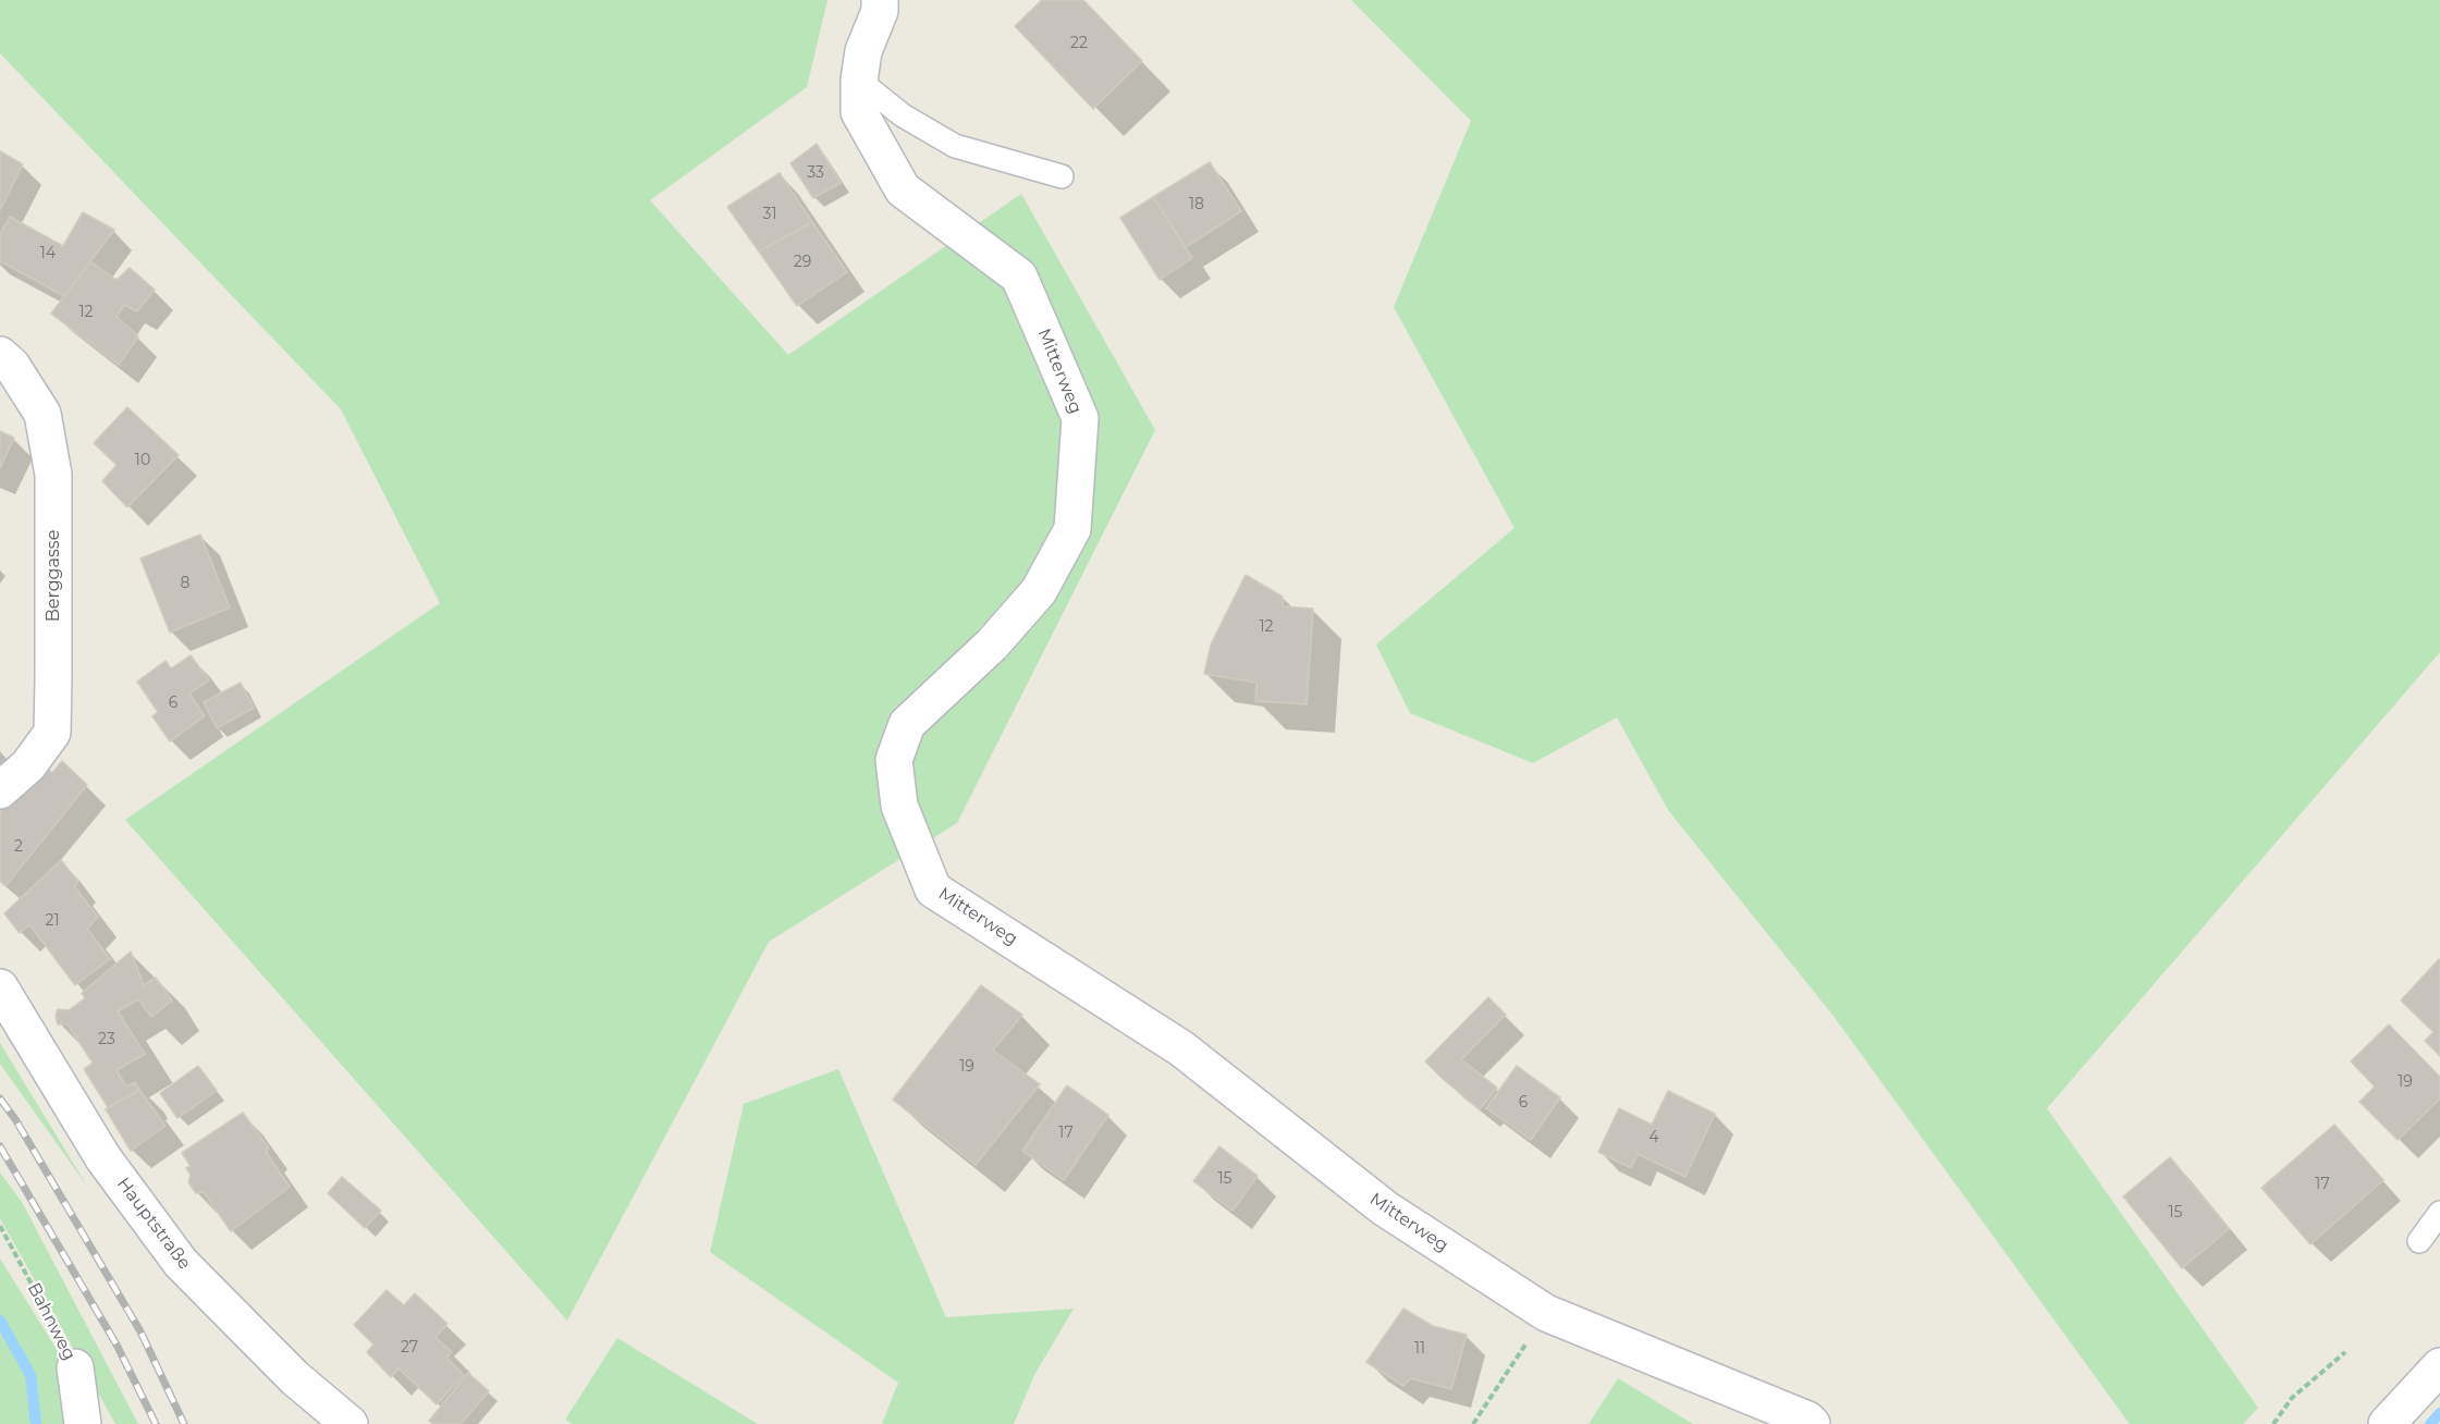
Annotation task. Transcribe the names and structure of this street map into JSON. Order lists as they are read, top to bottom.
{
  "streets": {
    "street": [
      "Mitterweg",
      "Berggasse",
      "Hauptstraße",
      "Bahnweg"
    ]
  },
  "house_numbers": [
    "22",
    "33",
    "18",
    "31",
    "14",
    "29",
    "12",
    "10",
    "8",
    "12",
    "6",
    "2",
    "21",
    "23",
    "19",
    "19",
    "6",
    "17",
    "4",
    "15",
    "17",
    "15",
    "27",
    "11"
  ]
}
